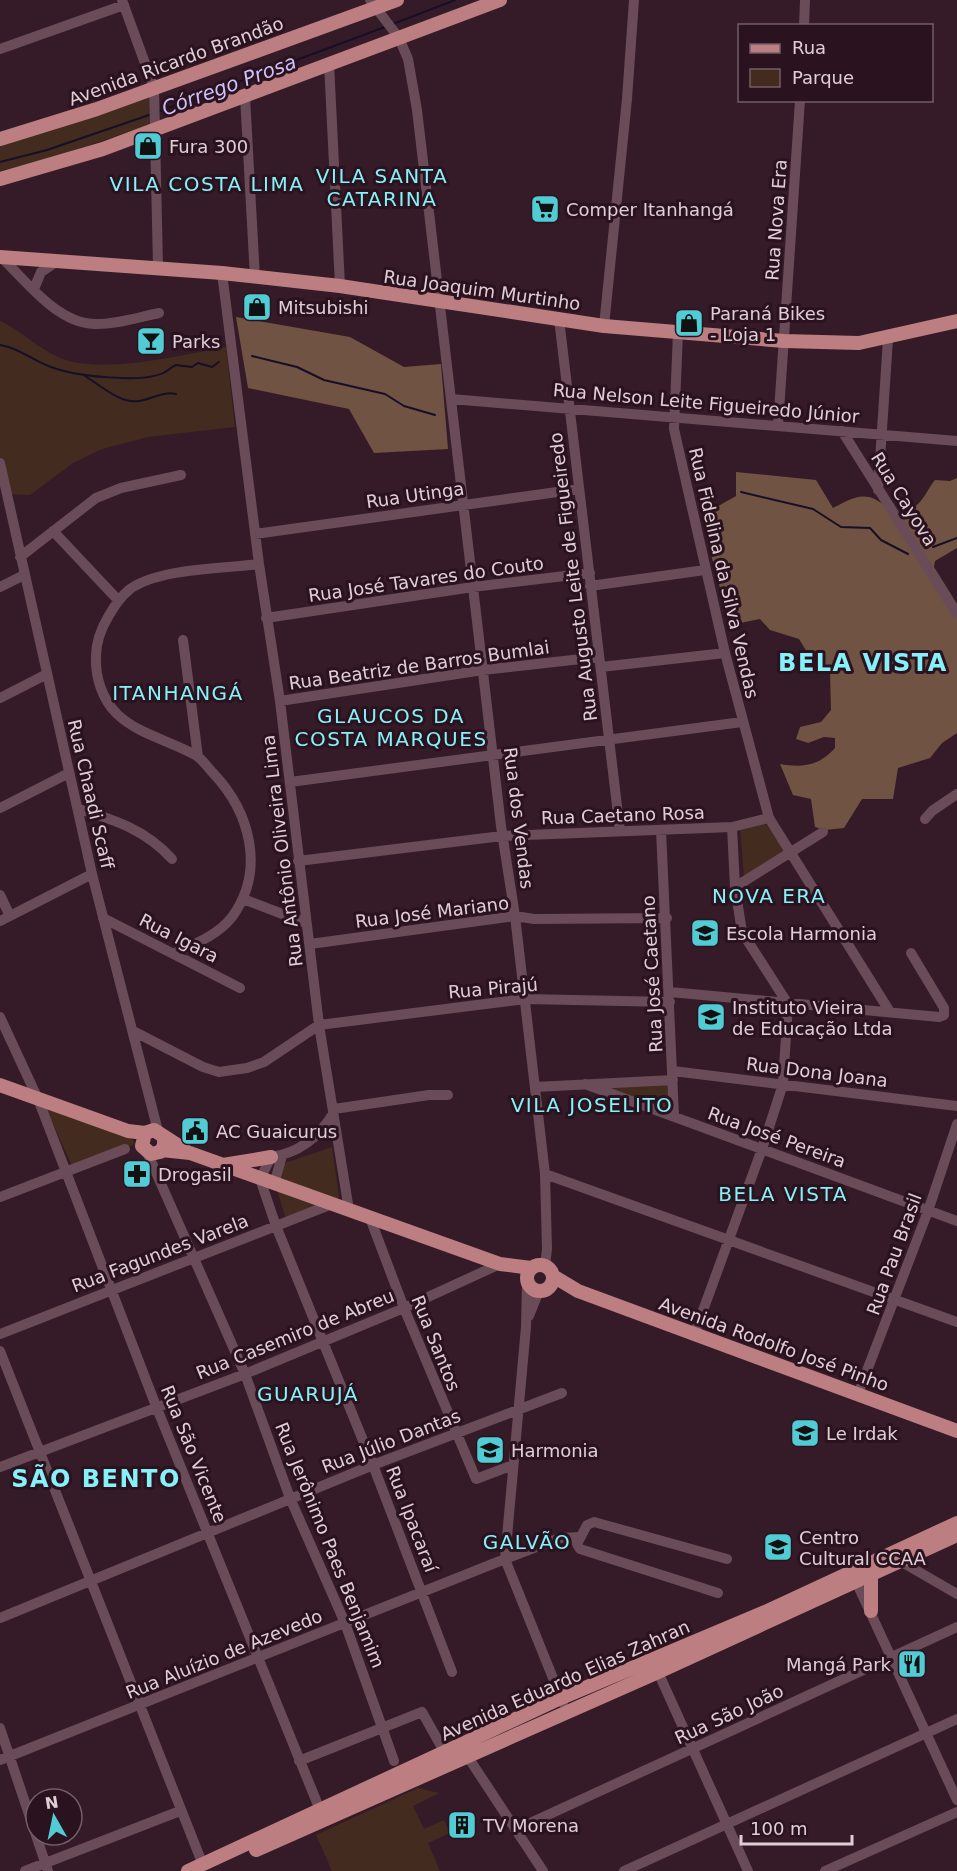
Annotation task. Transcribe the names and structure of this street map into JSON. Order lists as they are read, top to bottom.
{
  "streets": {
    "main road": [
      "Avenida Ricardo Brandão",
      "Rua Joaquim Murtinho",
      "Avenida Rodolfo José Pinho",
      "Avenida Eduardo Elias Zahran"
    ],
    "street": [
      "Rua Nova Era",
      "Rua Nelson Leite Figueiredo Júnior",
      "Rua Utinga",
      "Rua Cayova",
      "Rua Fidelina da Silva Vendas",
      "Rua Augusto Leite de Figueiredo",
      "Rua José Tavares do Couto",
      "Rua Beatriz de Barros Bumlai",
      "Rua Chaadi Scaff",
      "Rua Caetano Rosa",
      "Rua dos Vendas",
      "Rua Antônio Oliveira Lima",
      "Rua José Mariano",
      "Rua Igara",
      "Rua José Caetano",
      "Rua Pirajú",
      "Rua Dona Joana",
      "Rua José Pereira",
      "Rua Fagundes Varela",
      "Rua Pau Brasil",
      "Rua Casemiro de Abreu",
      "Rua Santos",
      "Rua Júlio Dantas",
      "Rua São Vicente",
      "Rua Ipacaraí",
      "Rua Jerônimo Paes Benjamim",
      "Rua Aluízio de Azevedo",
      "Rua São João"
    ]
  },
  "crossings": [
    ["Avenida Ricardo Brandão", "Rua dos Vendas"],
    ["Rua Nova Era", "Rua Joaquim Murtinho"],
    ["Rua Joaquim Murtinho", "Rua Fidelina da Silva Vendas"],
    ["Rua Joaquim Murtinho", "Rua Augusto Leite de Figueiredo"],
    ["Rua Joaquim Murtinho", "Rua dos Vendas"],
    ["Rua Joaquim Murtinho", "Rua Antônio Oliveira Lima"],
    ["Rua Nelson Leite Figueiredo Júnior", "Rua Cayova"],
    ["Rua Nelson Leite Figueiredo Júnior", "Rua Fidelina da Silva Vendas"],
    ["Rua Nelson Leite Figueiredo Júnior", "Rua Augusto Leite de Figueiredo"],
    ["Rua Nelson Leite Figueiredo Júnior", "Rua dos Vendas"],
    ["Rua Utinga", "Rua Augusto Leite de Figueiredo"],
    ["Rua Utinga", "Rua dos Vendas"],
    ["Rua Utinga", "Rua Antônio Oliveira Lima"],
    ["Rua Fidelina da Silva Vendas", "Rua Beatriz de Barros Bumlai"],
    ["Rua Fidelina da Silva Vendas", "Rua Caetano Rosa"],
    ["Rua Fidelina da Silva Vendas", "Rua Pirajú"],
    ["Rua Augusto Leite de Figueiredo", "Rua José Tavares do Couto"],
    ["Rua Augusto Leite de Figueiredo", "Rua Beatriz de Barros Bumlai"],
    ["Rua Augusto Leite de Figueiredo", "Rua Caetano Rosa"],
    ["Rua José Tavares do Couto", "Rua dos Vendas"],
    ["Rua José Tavares do Couto", "Rua Antônio Oliveira Lima"],
    ["Rua Beatriz de Barros Bumlai", "Rua dos Vendas"],
    ["Rua Beatriz de Barros Bumlai", "Rua Antônio Oliveira Lima"],
    ["Rua Chaadi Scaff", "Rua Igara"],
    ["Rua Chaadi Scaff", "Rua Jerônimo Paes Benjamim"],
    ["Rua Caetano Rosa", "Rua dos Vendas"],
    ["Rua Caetano Rosa", "Rua Antônio Oliveira Lima"],
    ["Rua Caetano Rosa", "Rua José Caetano"],
    ["Rua dos Vendas", "Rua José Mariano"],
    ["Rua dos Vendas", "Rua Pirajú"],
    ["Rua dos Vendas", "Rua Dona Joana"],
    ["Rua dos Vendas", "Avenida Rodolfo José Pinho"],
    ["Rua Antônio Oliveira Lima", "Rua José Mariano"],
    ["Rua Antônio Oliveira Lima", "Rua Pirajú"],
    ["Rua José Mariano", "Rua José Caetano"],
    ["Rua José Caetano", "Rua Pirajú"],
    ["Rua José Caetano", "Rua Dona Joana"],
    ["Rua José Caetano", "Rua José Pereira"],
    ["Rua Dona Joana", "Rua José Pereira"],
    ["Rua José Pereira", "Rua Pau Brasil"],
    ["Rua Fagundes Varela", "Rua São Vicente"],
    ["Rua Fagundes Varela", "Rua Ipacaraí"],
    ["Rua Fagundes Varela", "Rua Jerônimo Paes Benjamim"],
    ["Rua Pau Brasil", "Avenida Rodolfo José Pinho"],
    ["Rua Casemiro de Abreu", "Rua Santos"],
    ["Rua Casemiro de Abreu", "Avenida Rodolfo José Pinho"],
    ["Rua Casemiro de Abreu", "Rua São Vicente"],
    ["Rua Casemiro de Abreu", "Rua Ipacaraí"],
    ["Rua Casemiro de Abreu", "Rua Jerônimo Paes Benjamim"],
    ["Rua Santos", "Rua Júlio Dantas"],
    ["Rua Júlio Dantas", "Rua São Vicente"],
    ["Rua Júlio Dantas", "Rua Ipacaraí"],
    ["Rua Júlio Dantas", "Rua Jerônimo Paes Benjamim"],
    ["Rua São Vicente", "Rua Aluízio de Azevedo"],
    ["Rua São Vicente", "Avenida Eduardo Elias Zahran"],
    ["Rua Ipacaraí", "Rua Aluízio de Azevedo"],
    ["Rua Jerônimo Paes Benjamim", "Rua Aluízio de Azevedo"]
  ],
  "districts": [
    "VILA SANTA CATARINA",
    "VILA COSTA LIMA",
    "BELA VISTA",
    "ITANHANGÁ",
    "GLAUCOS DA COSTA MARQUES",
    "NOVA ERA",
    "VILA JOSELITO",
    "BELA VISTA",
    "GUARUJÁ",
    "SÃO BENTO",
    "GALVÃO"
  ],
  "water": ["Córrego Prosa"],
  "places": {
    "shop": ["Fura 300", "Mitsubishi", "Paraná Bikes - Loja 1"],
    "supermarket": ["Comper Itanhangá"],
    "bar": ["Parks"],
    "school or university": [
      "Escola Harmonia",
      "Instituto Vieira de Educação Ltda",
      "Le Irdak",
      "Harmonia",
      "Centro Cultural CCAA"
    ],
    "public building": ["AC Guaicurus"],
    "pharmacy": ["Drogasil"],
    "restaurant": ["Mangá Park"],
    "building": ["TV Morena"]
  },
  "legend": ["Rua", "Parque"],
  "scale_bar": "100 m",
  "north": "top"
}
